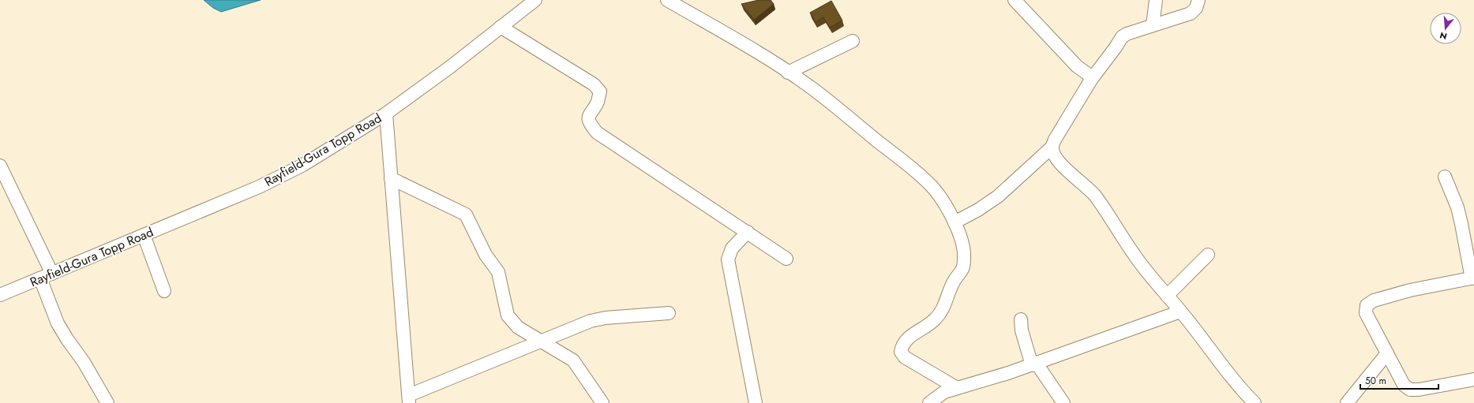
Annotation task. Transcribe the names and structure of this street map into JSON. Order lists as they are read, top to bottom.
{
  "streets": {
    "street": ["Rayfield-Gura Topp Road"]
  },
  "scale_bar": "50 m",
  "north": "bottom"
}
